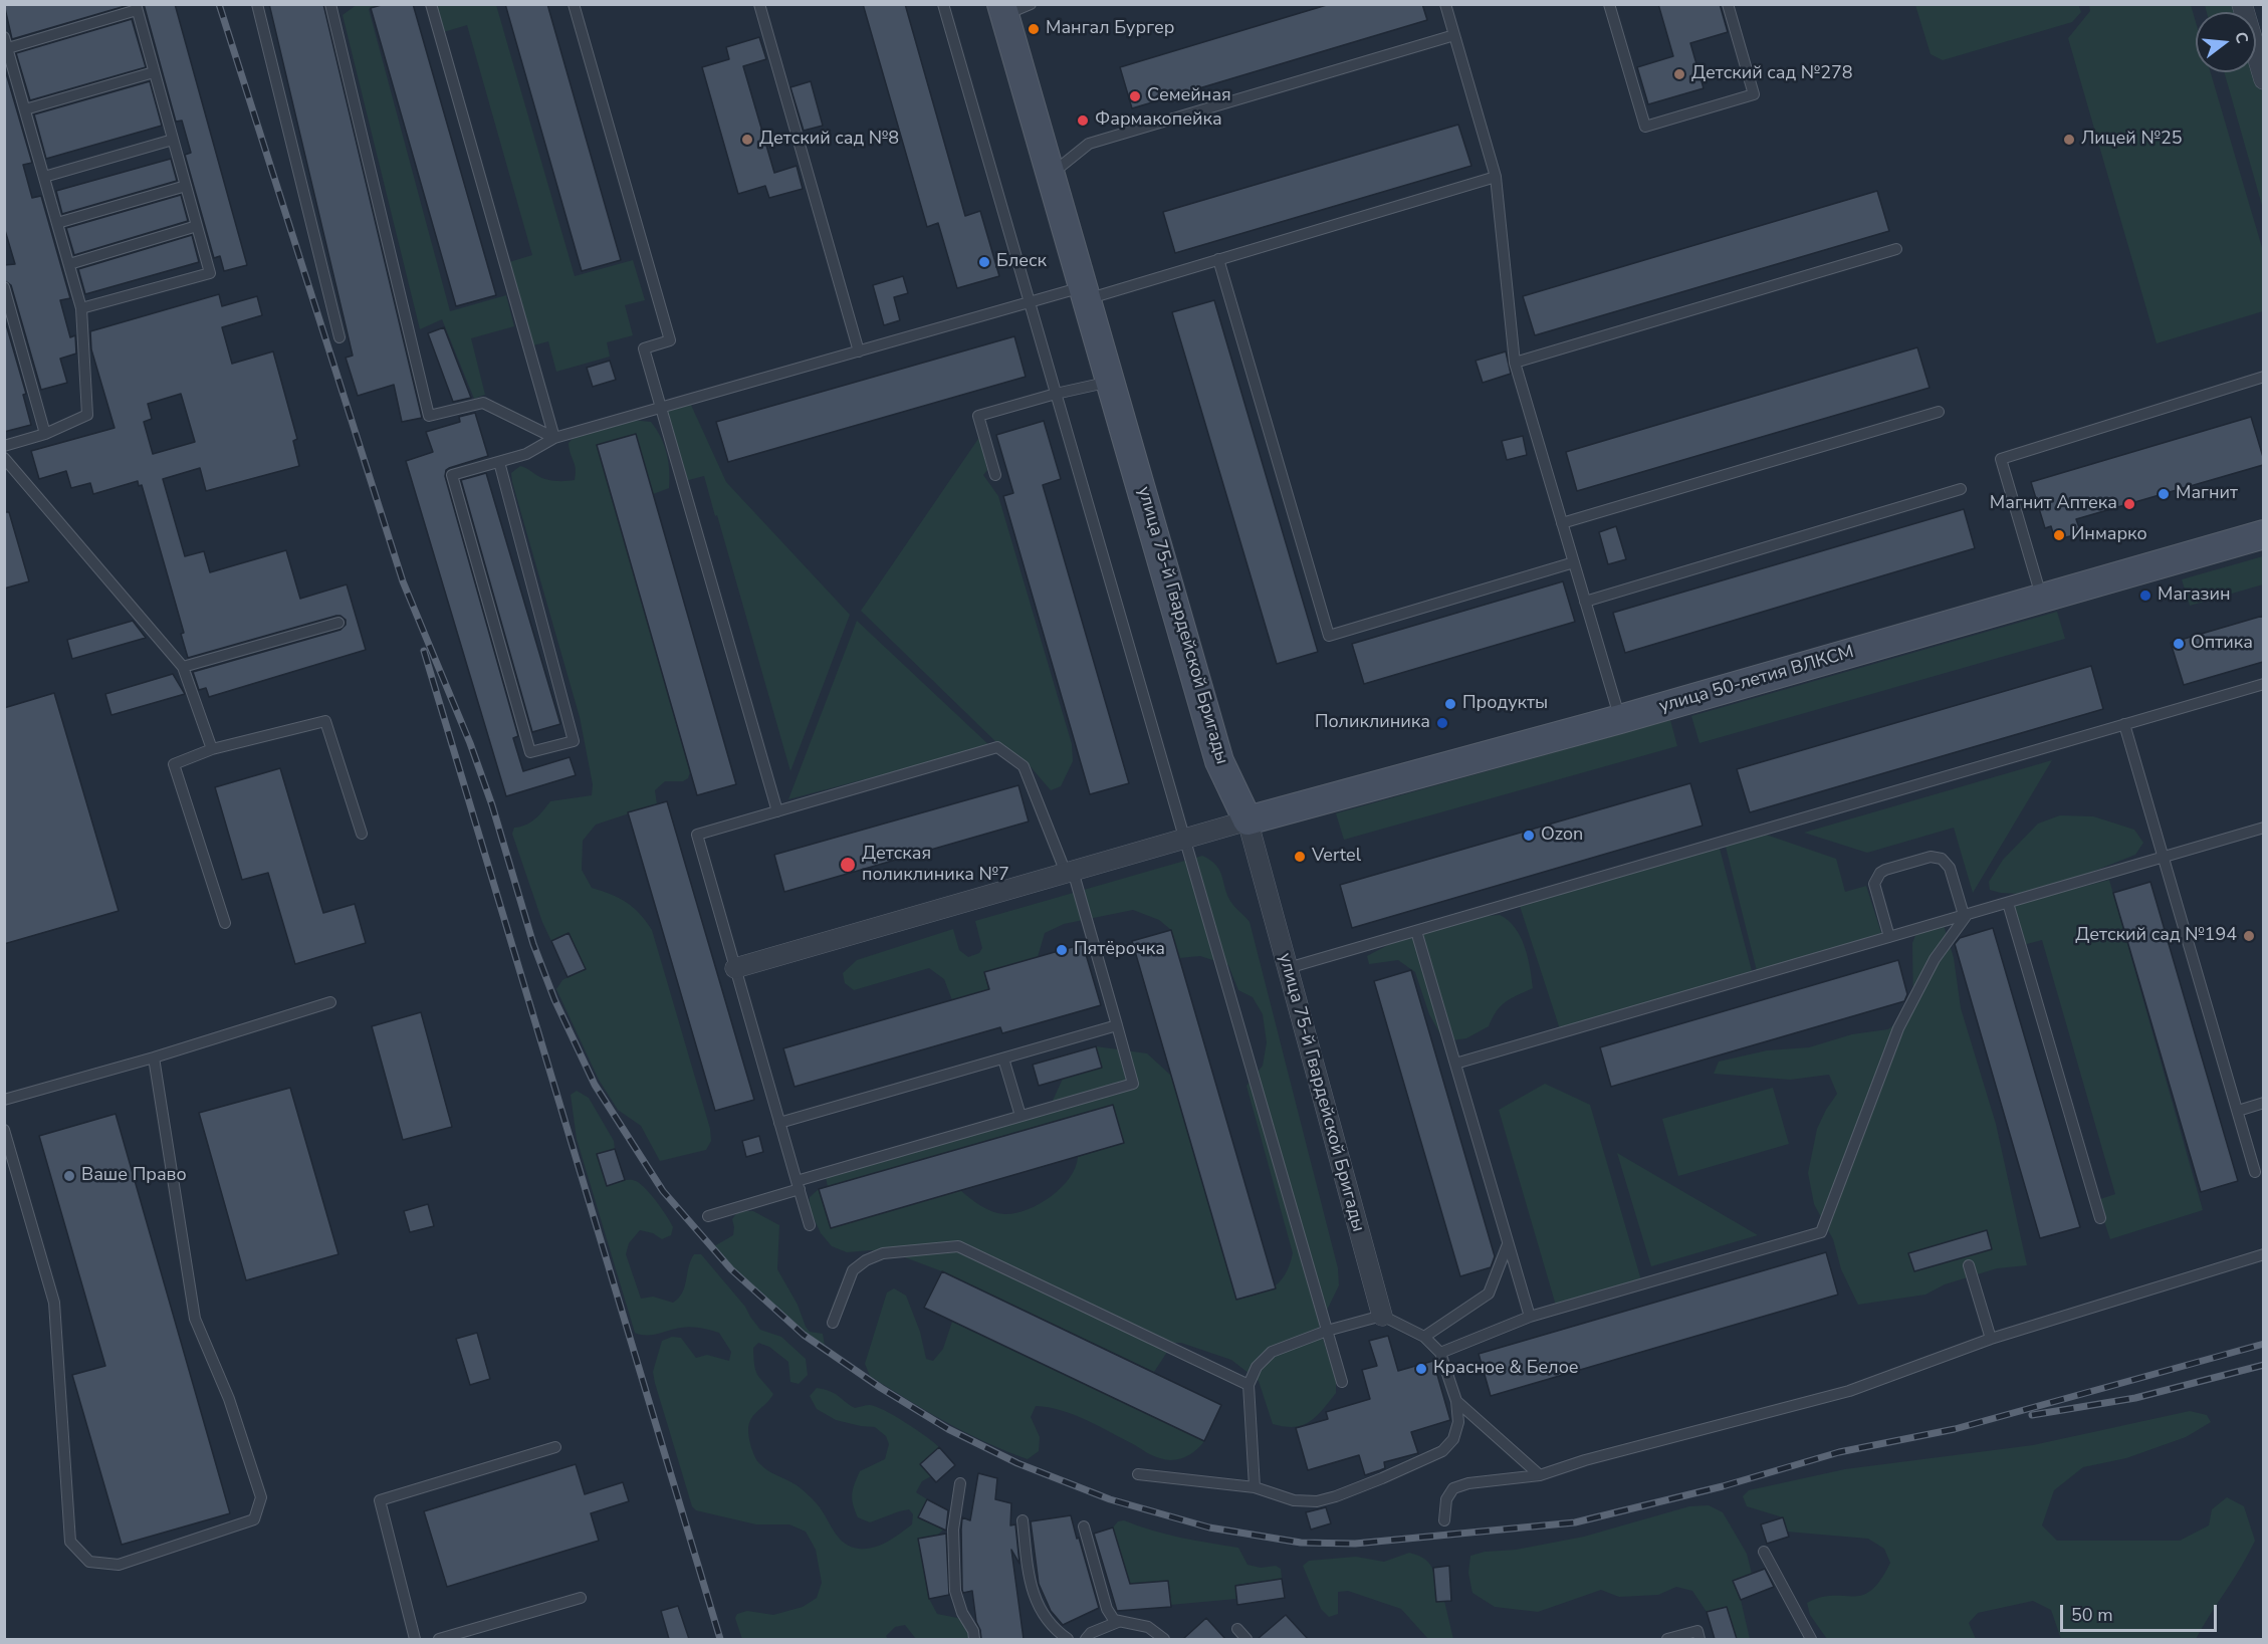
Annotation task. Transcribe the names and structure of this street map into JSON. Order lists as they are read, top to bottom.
{
  "streets": {
    "main road": ["улица 75-й Гвардейской Бригады", "улица 50-летия ВЛКСМ"]
  },
  "crossings": [
    ["улица 75-й Гвардейской Бригады", "улица 50-летия ВЛКСМ"]
  ],
  "places": [
    "Мангал Бургер",
    "Детский сад №278",
    "Семейная",
    "Фармакопейка",
    "Детский сад №8",
    "Лицей №25",
    "Блеск",
    "Магнит",
    "Магнит Аптека",
    "Инмарко",
    "Магазин",
    "Оптика",
    "Продукты",
    "Поликлиника",
    "Ozon",
    "Vertel",
    "Детская поликлиника №7",
    "Детский сад №194",
    "Пятёрочка",
    "Ваше Право",
    "Красное & Белое"
  ],
  "scale_bar": "50 m",
  "north": "right"
}
